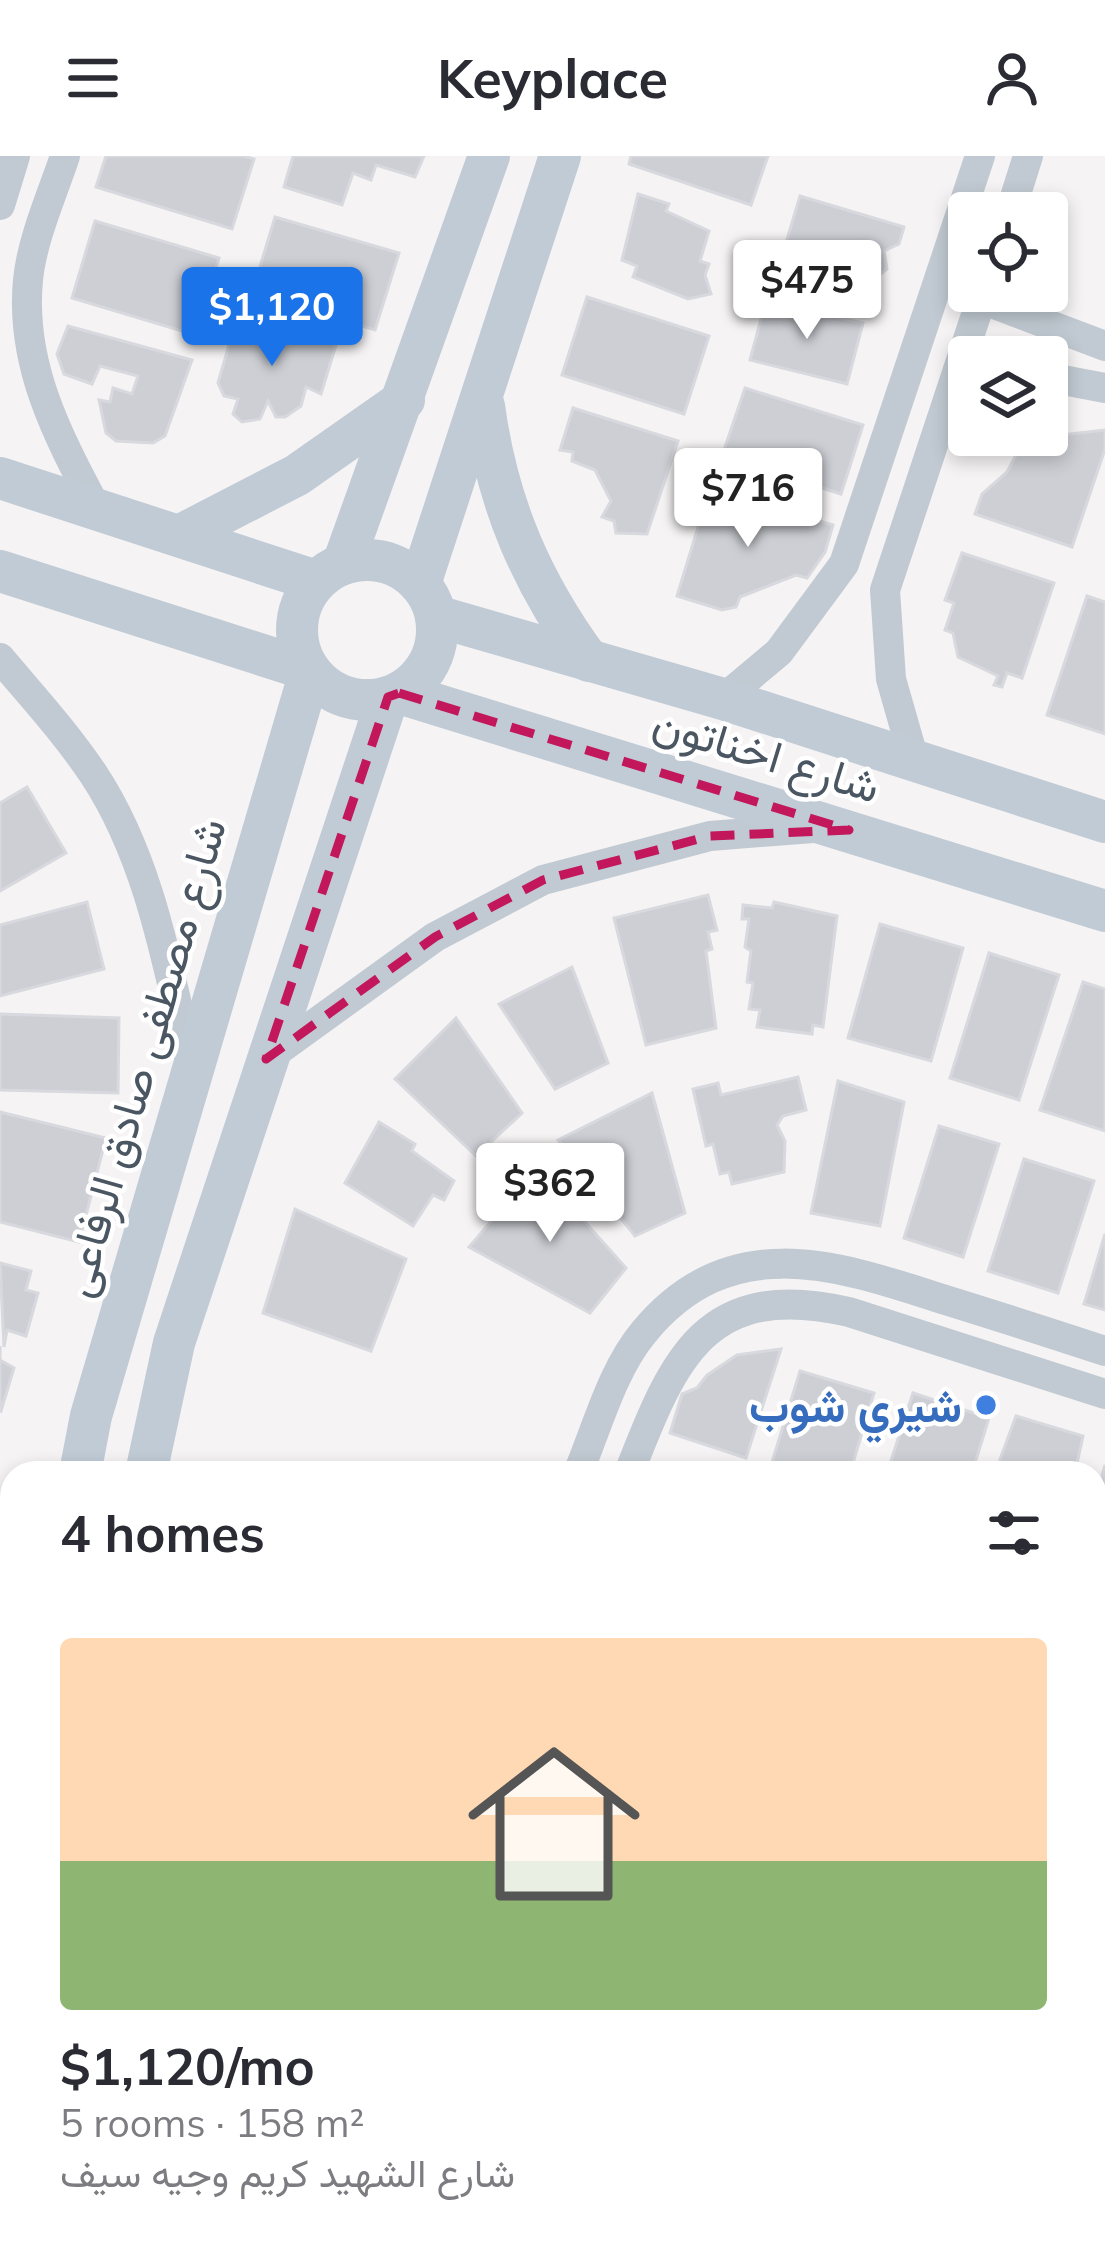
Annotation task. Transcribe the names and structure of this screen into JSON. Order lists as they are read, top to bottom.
{
  "streets": {
    "main road": ["شارع اخناتون", "شارع مصطفى صادق الرفاعى"]
  },
  "crossings": [
    ["شارع اخناتون", "شارع مصطفى صادق الرفاعى"]
  ],
  "places": ["شيري شوب"],
  "page": {
    "header": "Keyplace",
    "price": [
      "$475",
      "$1,120",
      "$716",
      "$362"
    ],
    "heading": "4 homes",
    "list": [
      {
        "name": "$1,120/mo",
        "note": "5 rooms · 158 m² · شارع الشهيد كريم وجيه سيف"
      }
    ]
  }
}
